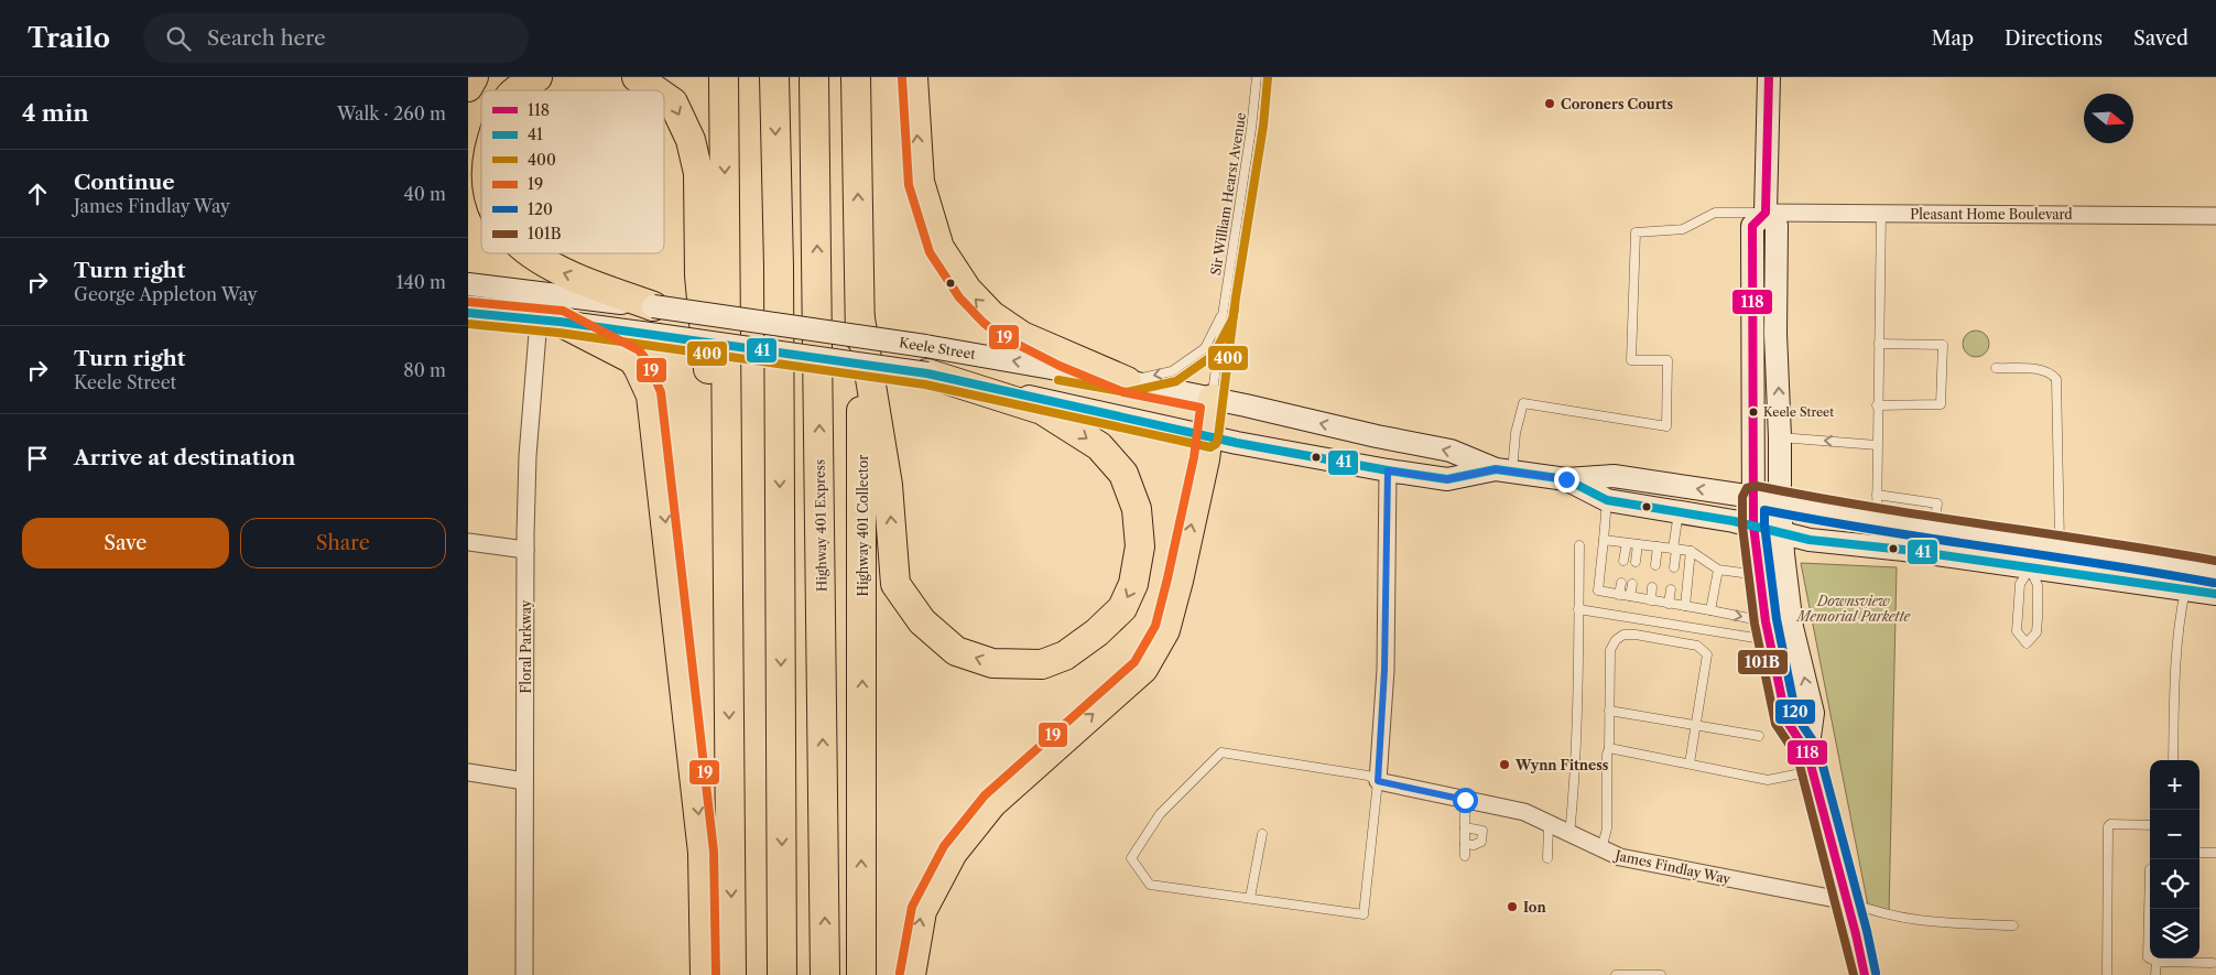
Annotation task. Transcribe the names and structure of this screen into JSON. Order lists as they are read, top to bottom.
{
  "streets": {
    "highway": ["Highway 401 Express", "Highway 401 Collector"],
    "main road": ["Keele Street"],
    "street": ["Pleasant Home Boulevard", "Floral Parkway", "James Findlay Way"],
    "lane": ["Sir William Hearst Avenue"]
  },
  "crossings": [
    ["Sir William Hearst Avenue", "Keele Street"],
    ["Keele Street", "Floral Parkway"]
  ],
  "parks": ["Downsview Memorial Parkette"],
  "places": [
    "Coroners Courts",
    "Keele Street",
    "Wynn Fitness",
    "Ion"
  ],
  "lines": [
    "transit line 118",
    "transit line 400",
    "transit line 19",
    "transit line 41",
    "transit line 101B",
    "transit line 120"
  ],
  "legend": [
    "118",
    "41",
    "400",
    "19",
    "120",
    "101B"
  ],
  "north": "right",
  "page": {
    "header": "Trailo",
    "search": "Search here",
    "nav": ["Map", "Directions", "Saved"],
    "heading": ["4 min", "Walk · 260 m"],
    "list": [
      ["Continue", "James Findlay Way", "40 m"],
      ["Turn right", "George Appleton Way", "140 m"],
      ["Turn right", "Keele Street", "80 m"],
      "Arrive at destination"
    ],
    "buttons": ["Save", "Share"],
    "map_buttons": ["+", "−"]
  }
}
